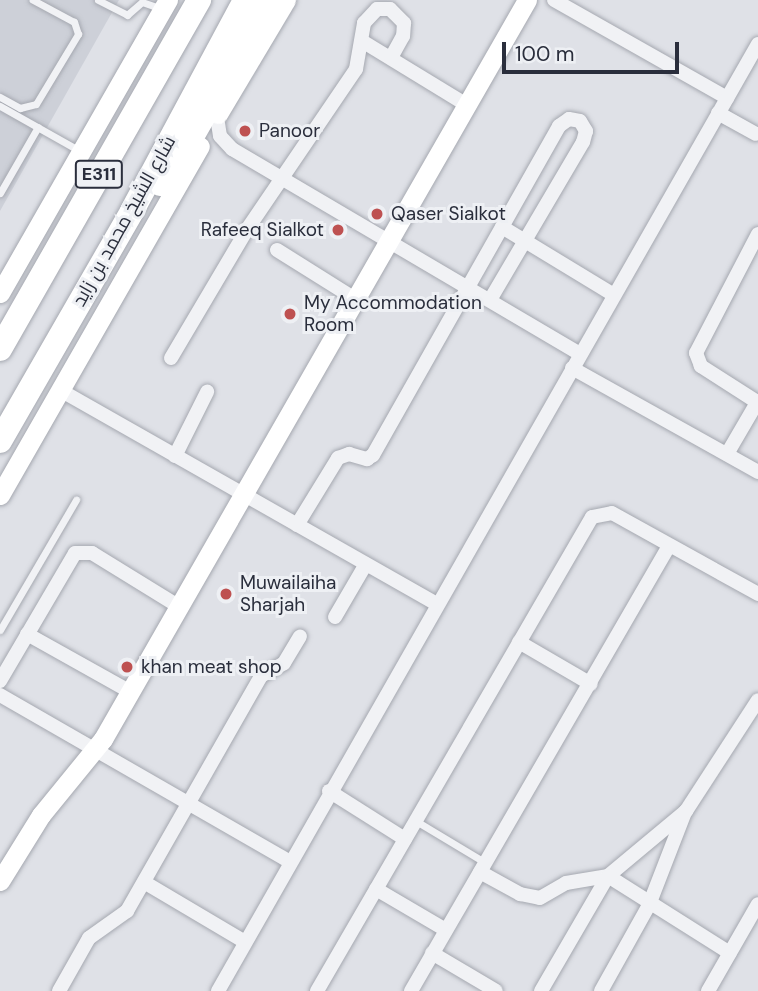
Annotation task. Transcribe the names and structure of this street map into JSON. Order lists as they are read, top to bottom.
{
  "streets": {
    "highway": ["E311", "شارع الشيخ محمد بن زايد"]
  },
  "places": [
    "Panoor",
    "Qaser Sialkot",
    "Rafeeq Sialkot",
    "My Accommodation Room",
    "Muwailaiha Sharjah",
    "khan meat shop"
  ],
  "scale_bar": "100 m"
}
